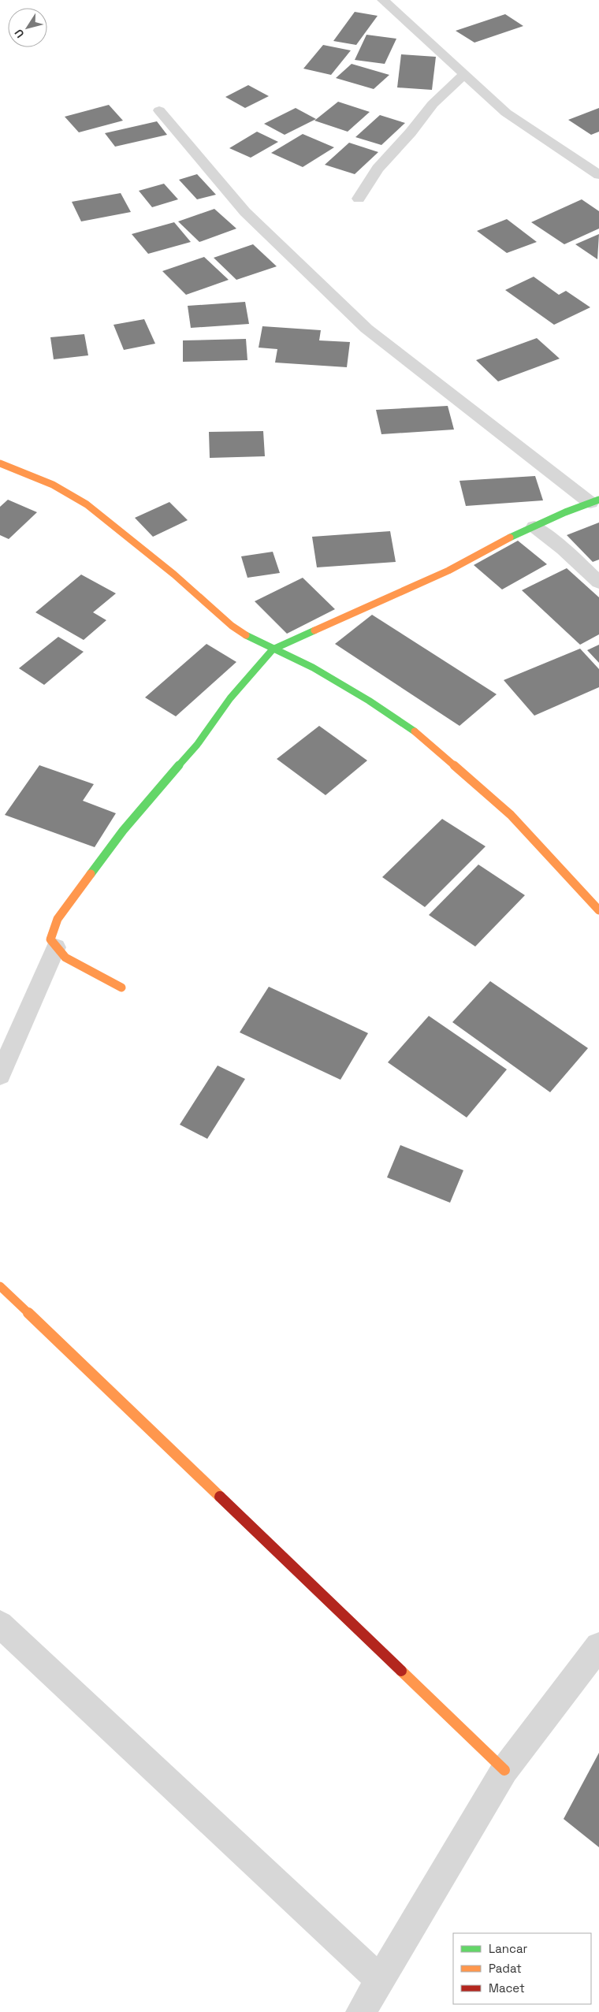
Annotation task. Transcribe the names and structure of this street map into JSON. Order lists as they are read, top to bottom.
{
  "legend": ["Lancar", "Padat", "Macet"],
  "north": "bottom left"
}
